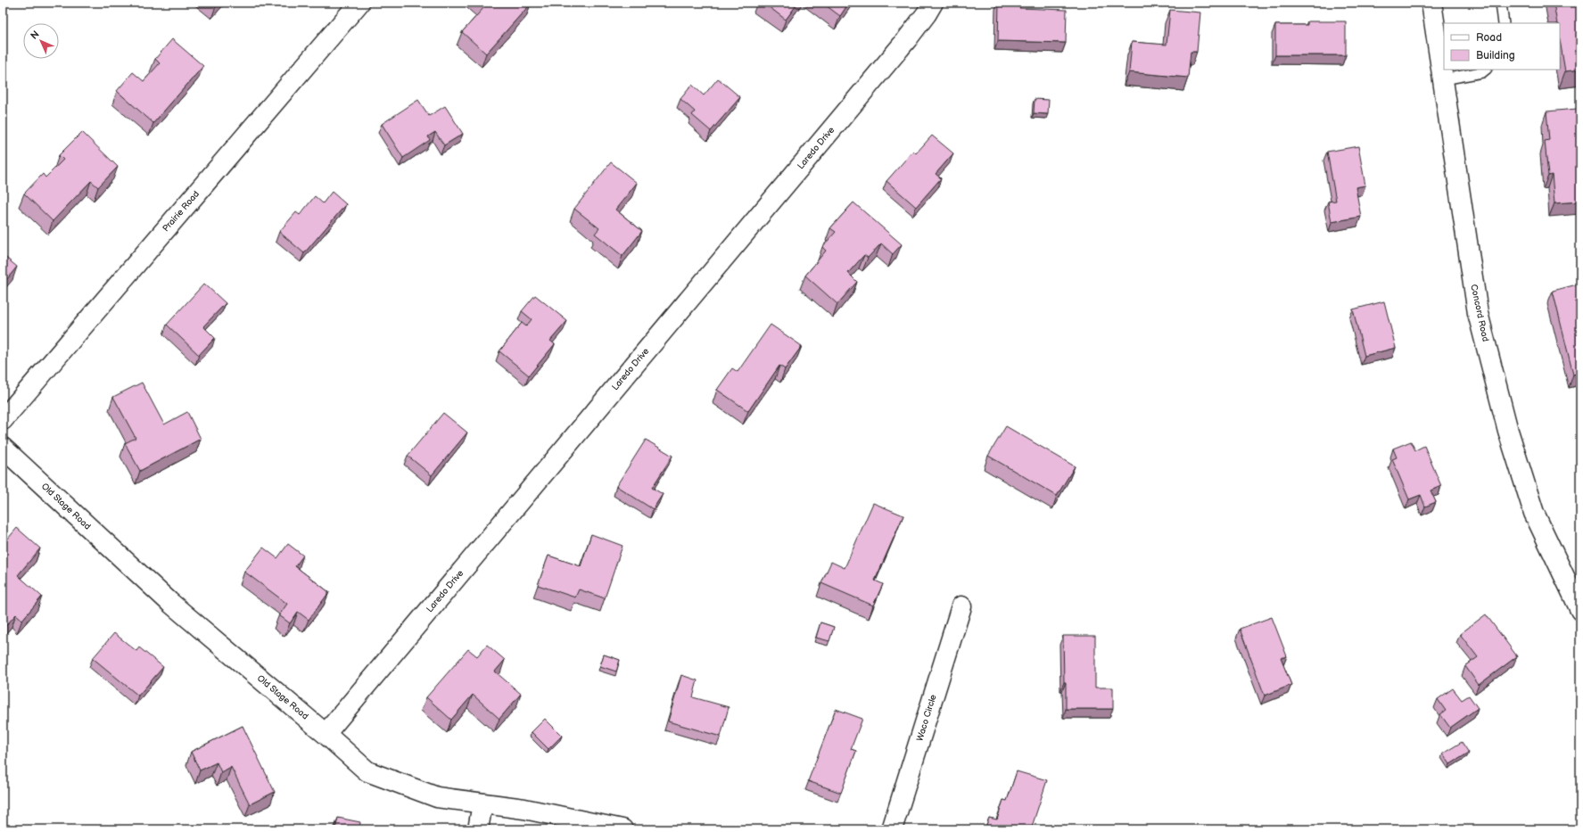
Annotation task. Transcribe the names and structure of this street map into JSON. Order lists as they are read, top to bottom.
{
  "streets": {
    "street": [
      "Laredo Drive",
      "Prairie Road",
      "Concord Road",
      "Old Stage Road",
      "Waco Circle"
    ]
  },
  "crossings": [
    ["Laredo Drive", "Old Stage Road"]
  ],
  "legend": ["Road", "Building"],
  "north": "top left"
}
